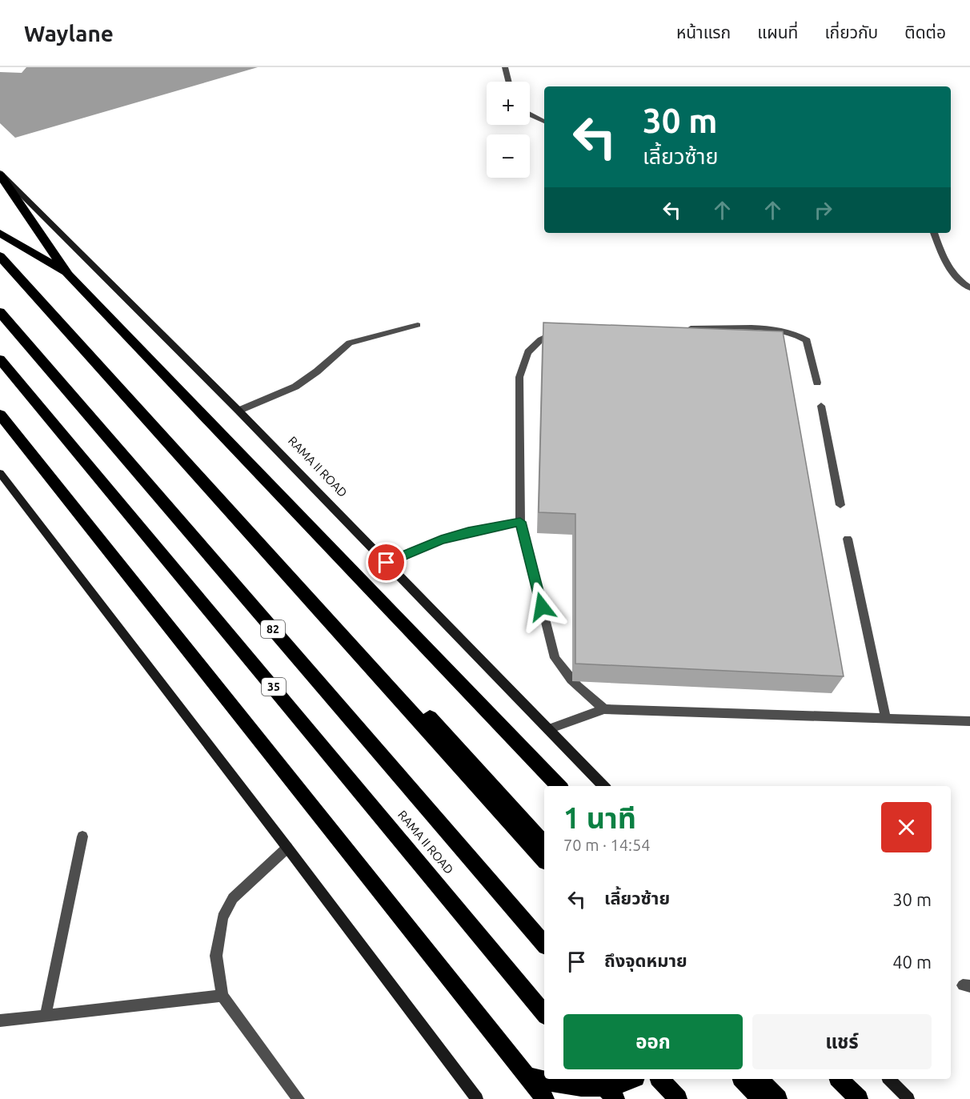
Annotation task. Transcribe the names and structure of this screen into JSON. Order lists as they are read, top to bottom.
{
  "streets": {
    "highway": ["RAMA II ROAD", "82", "35"]
  },
  "page": {
    "header": "Waylane",
    "nav": [
      "หน้าแรก",
      "แผนที่",
      "เกี่ยวกับ",
      "ติดต่อ"
    ],
    "map_buttons": ["+", "−"],
    "turn": ["30 m", "เลี้ยวซ้าย"],
    "heading": ["1 นาที", "70 m · 14:54"],
    "list": [
      {
        "name": "เลี้ยวซ้าย",
        "value": "30 m"
      },
      {
        "name": "ถึงจุดหมาย",
        "value": "40 m"
      }
    ],
    "buttons": ["ออก", "แชร์"]
  }
}
